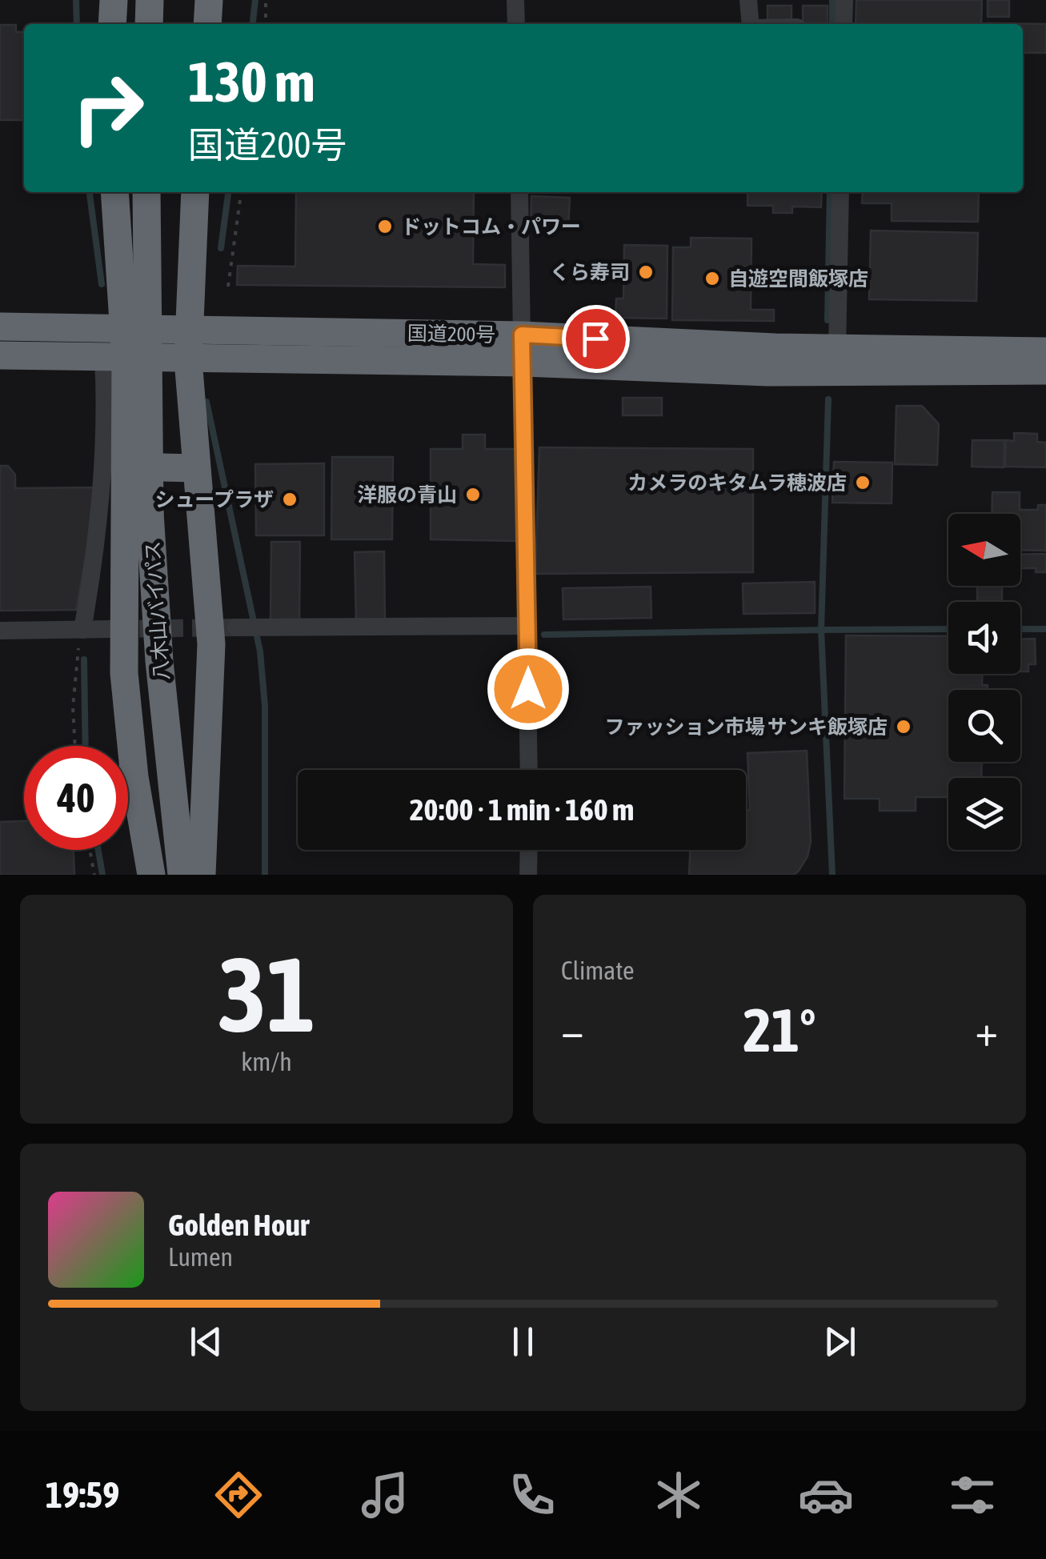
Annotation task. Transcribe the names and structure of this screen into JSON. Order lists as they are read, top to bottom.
{
  "streets": {
    "highway": ["国道200号", "八木山バイパス"]
  },
  "crossings": [
    ["国道200号", "八木山バイパス"]
  ],
  "places": [
    "ドットコム・パワー",
    "くら寿司",
    "自遊空間飯塚店",
    "カメラのキタムラ穂波店",
    "洋服の青山",
    "シュープラザ",
    "ファッション市場 サンキ飯塚店"
  ],
  "north": "left",
  "page": {
    "turn": ["130 m", "国道200号"],
    "limit": "40",
    "trip": "20:00 · 1 min · 160 m",
    "tile": [
      ["31", "km/h"],
      "Climate"
    ],
    "heat": ["−", "21°", "+"],
    "song": ["Golden Hour", "Lumen"],
    "tabs": "19:59"
  }
}
